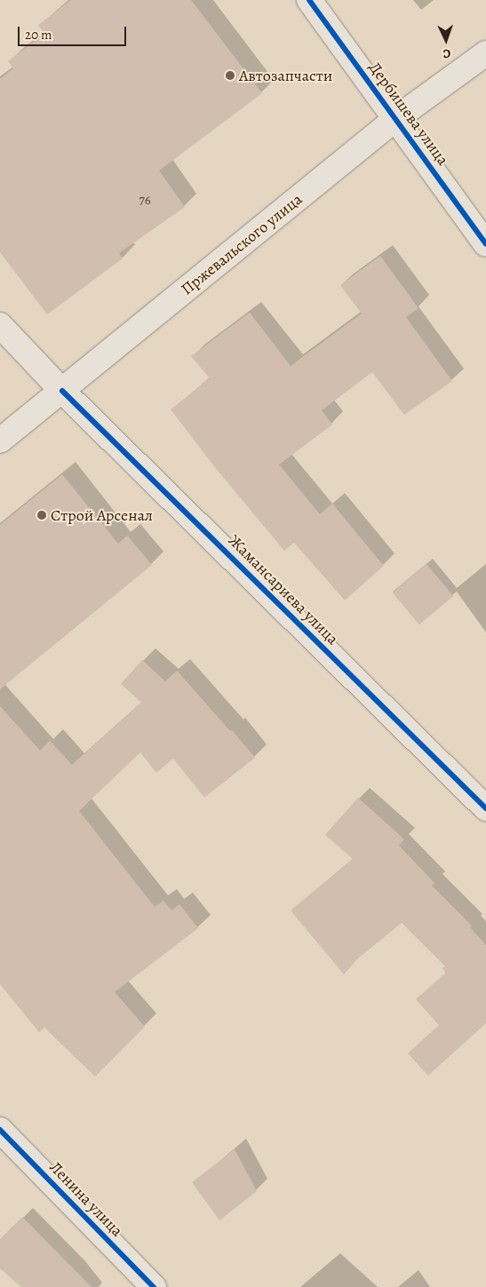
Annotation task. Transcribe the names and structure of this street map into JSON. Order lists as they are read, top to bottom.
{
  "streets": {
    "street": [
      "Дербишева улица",
      "Пржевальского улица",
      "Жамансариева улица",
      "Ленина улица"
    ]
  },
  "crossings": [
    ["Дербишева улица", "Пржевальского улица"],
    ["Пржевальского улица", "Жамансариева улица"]
  ],
  "places": ["Автозапчасти", "Строй Арсенал"],
  "house_numbers": ["76"],
  "scale_bar": "20 m",
  "north": "bottom"
}
